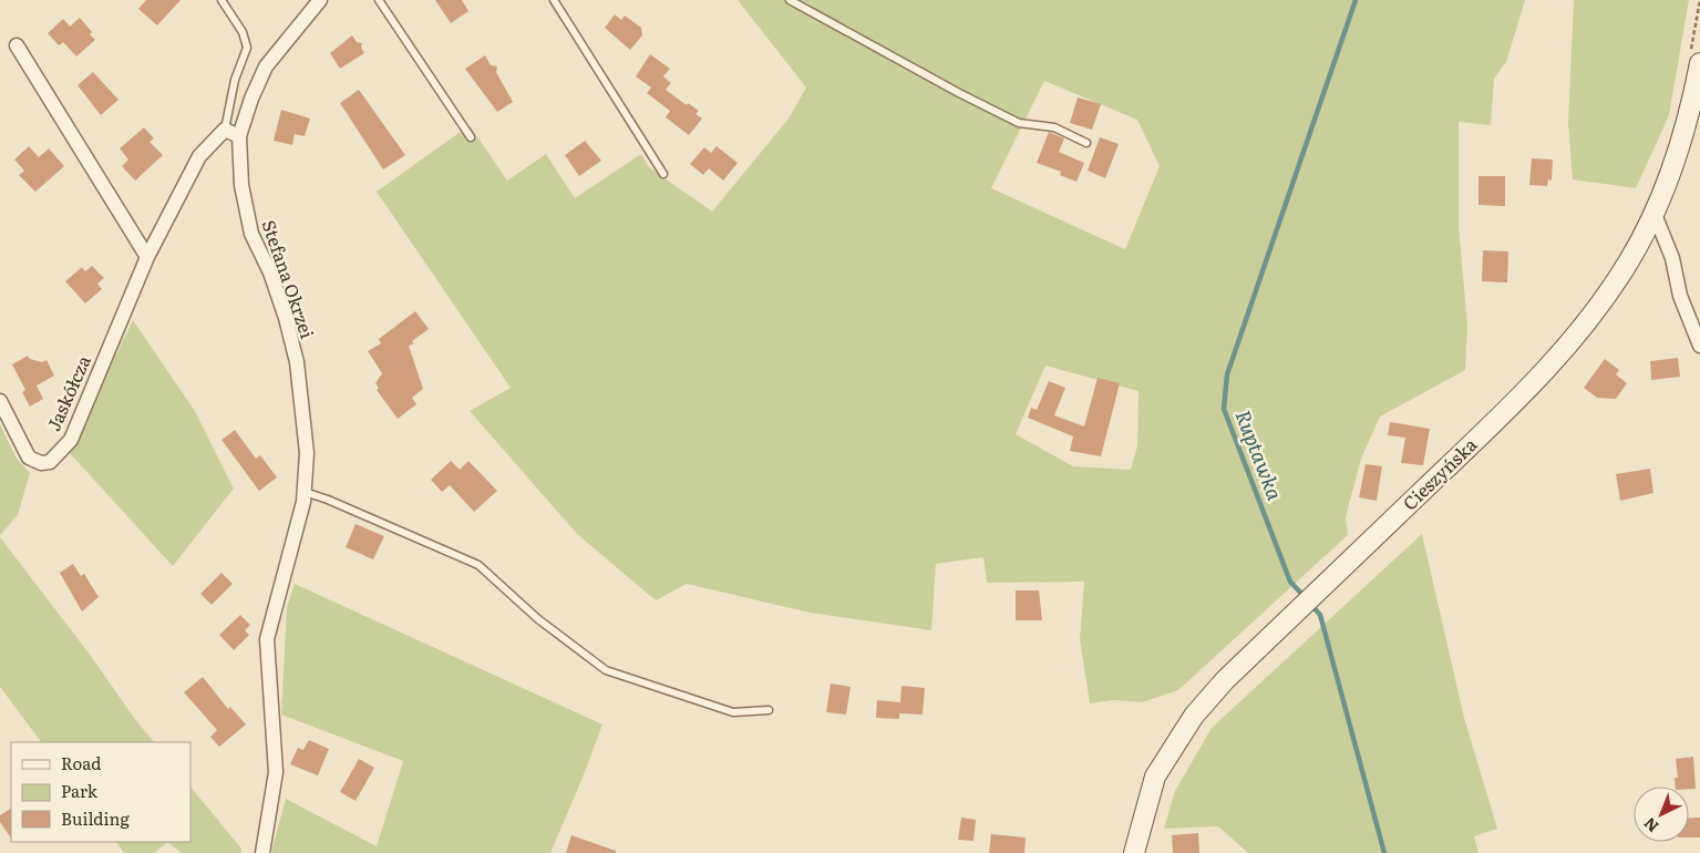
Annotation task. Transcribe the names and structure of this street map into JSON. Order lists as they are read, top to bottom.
{
  "streets": {
    "main road": ["Cieszyńska"],
    "street": ["Stefana Okrzei", "Jaskółcza"]
  },
  "water": ["Ruptawka"],
  "legend": ["Road", "Park", "Building"],
  "north": "bottom left"
}
